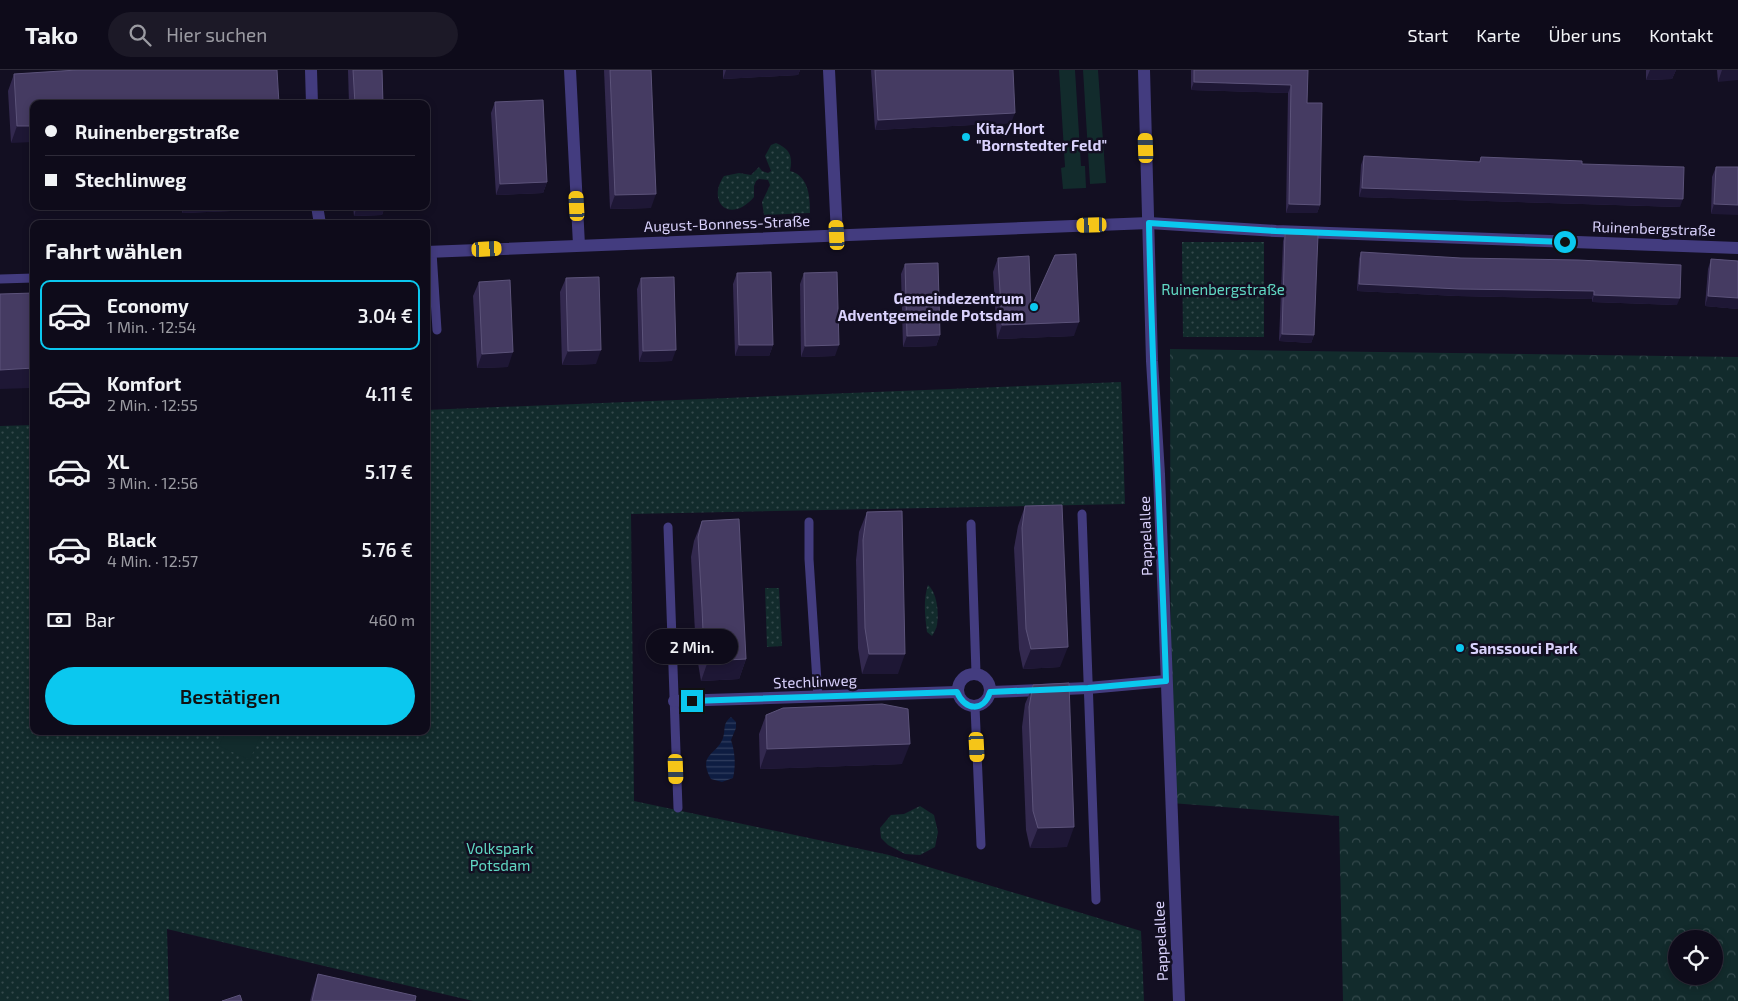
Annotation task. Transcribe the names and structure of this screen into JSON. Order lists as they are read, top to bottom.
{
  "streets": {
    "street": [
      "August-Bonness-Straße",
      "Ruinenbergstraße",
      "Pappelallee",
      "Stechlinweg"
    ]
  },
  "crossings": [
    ["August-Bonness-Straße", "Ruinenbergstraße"],
    ["August-Bonness-Straße", "Pappelallee"],
    ["Ruinenbergstraße", "Pappelallee"]
  ],
  "parks": ["Ruinenbergstraße", "Volkspark Potsdam"],
  "places": ["Kita/Hort \"Bornstedter Feld\"", "Gemeindezentrum Adventgemeinde Potsdam", "Sanssouci Park"],
  "page": {
    "header": "Tako",
    "search": "Hier suchen",
    "nav": [
      "Start",
      "Karte",
      "Über uns",
      "Kontakt"
    ],
    "banner": ["Ruinenbergstraße", "Stechlinweg"],
    "heading": "Fahrt wählen",
    "list": [
      {
        "name": "Economy",
        "note": "1 Min. · 12:54",
        "value": "3.04 €"
      },
      {
        "name": "Komfort",
        "note": "2 Min. · 12:55",
        "value": "4.11 €"
      },
      {
        "name": "XL",
        "note": "3 Min. · 12:56",
        "value": "5.17 €"
      },
      {
        "name": "Black",
        "note": "4 Min. · 12:57",
        "value": "5.76 €"
      }
    ],
    "pay": ["Bar", "460 m"],
    "bubble": "2 Min.",
    "buttons": "Bestätigen"
  }
}
